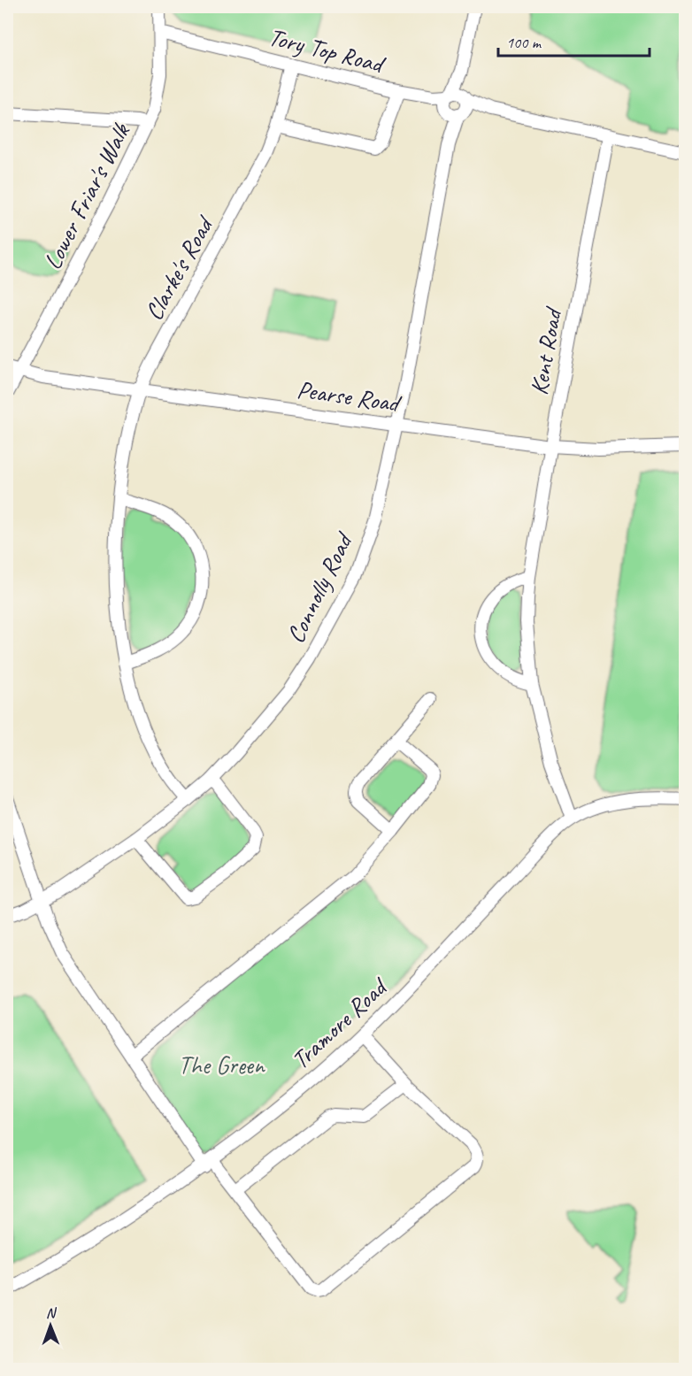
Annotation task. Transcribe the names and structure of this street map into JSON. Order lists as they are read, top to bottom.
{
  "streets": {
    "street": [
      "Tory Top Road",
      "Lower Friar's Walk",
      "Clarke's Road",
      "Kent Road",
      "Pearse Road",
      "Connolly Road",
      "Tramore Road"
    ]
  },
  "crossings": [
    ["Tory Top Road", "Lower Friar's Walk"],
    ["Tory Top Road", "Clarke's Road"],
    ["Tory Top Road", "Kent Road"],
    ["Tory Top Road", "Connolly Road"],
    ["Lower Friar's Walk", "Pearse Road"],
    ["Clarke's Road", "Pearse Road"],
    ["Clarke's Road", "Connolly Road"],
    ["Kent Road", "Pearse Road"],
    ["Kent Road", "Tramore Road"],
    ["Pearse Road", "Connolly Road"]
  ],
  "parks": ["The Green"],
  "scale_bar": "100 m",
  "north": "top"
}
